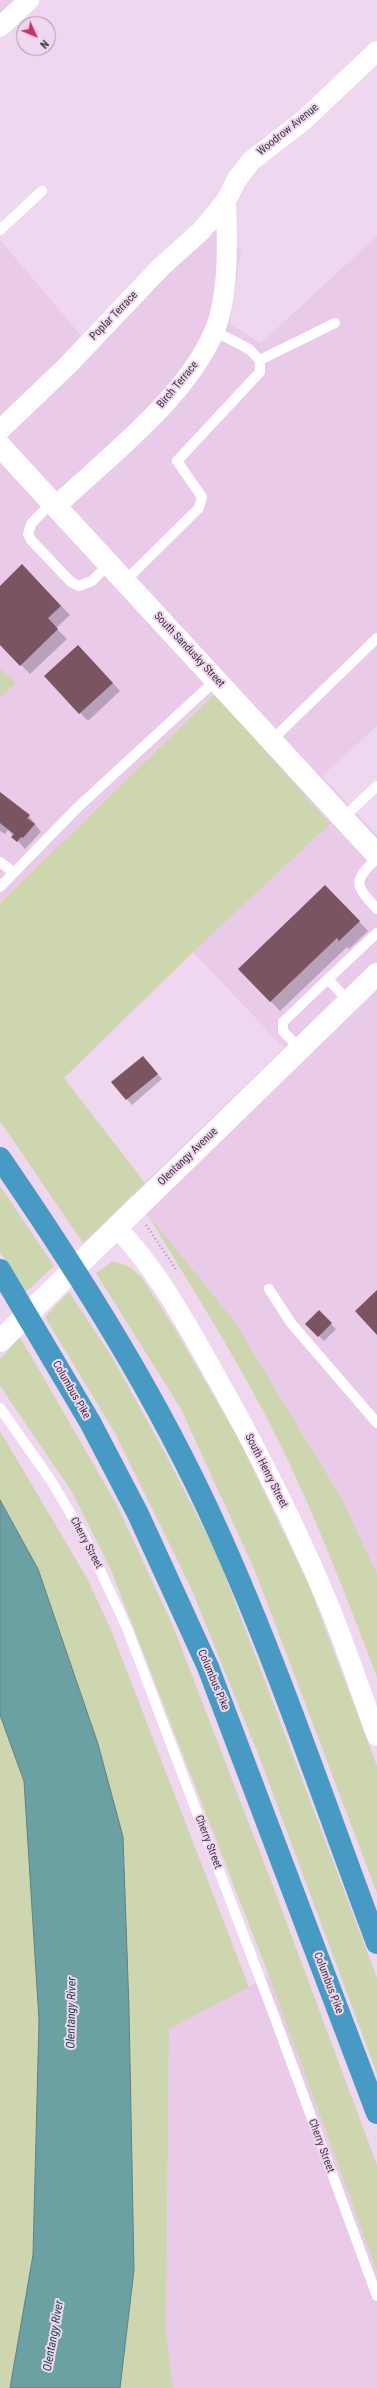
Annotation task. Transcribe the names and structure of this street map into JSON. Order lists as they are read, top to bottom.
{
  "streets": {
    "highway": ["Columbus Pike"],
    "street": [
      "Woodrow Avenue",
      "Poplar Terrace",
      "Birch Terrace",
      "South Sandusky Street",
      "Olentangy Avenue",
      "South Henry Street"
    ],
    "lane": ["Cherry Street"]
  },
  "crossings": [
    ["Woodrow Avenue", "Poplar Terrace"],
    ["Woodrow Avenue", "Birch Terrace"],
    ["Poplar Terrace", "Birch Terrace"],
    ["Poplar Terrace", "South Sandusky Street"],
    ["Birch Terrace", "South Sandusky Street"],
    ["Olentangy Avenue", "South Henry Street"]
  ],
  "water": ["Olentangy River"],
  "north": "bottom right"
}
